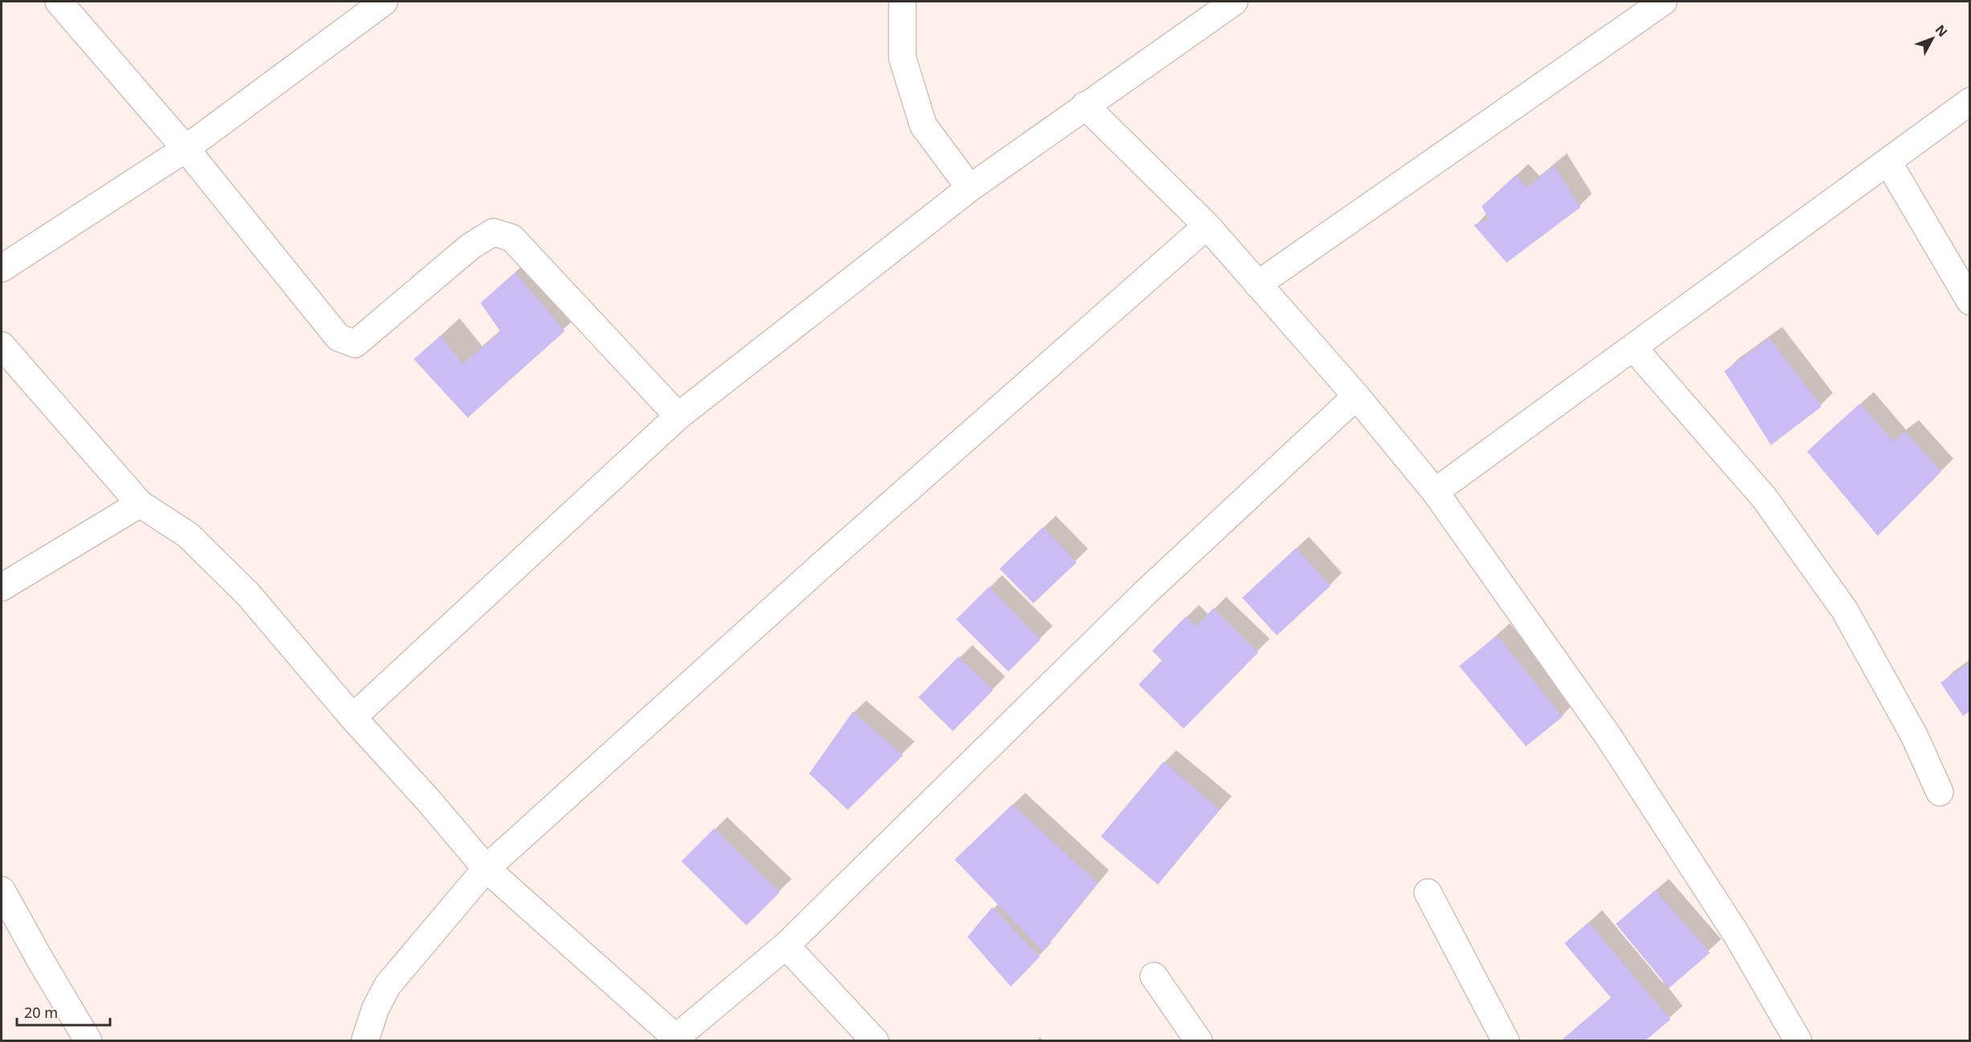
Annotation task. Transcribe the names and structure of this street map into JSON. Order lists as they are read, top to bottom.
{
  "scale_bar": "20 m",
  "north": "top right"
}
